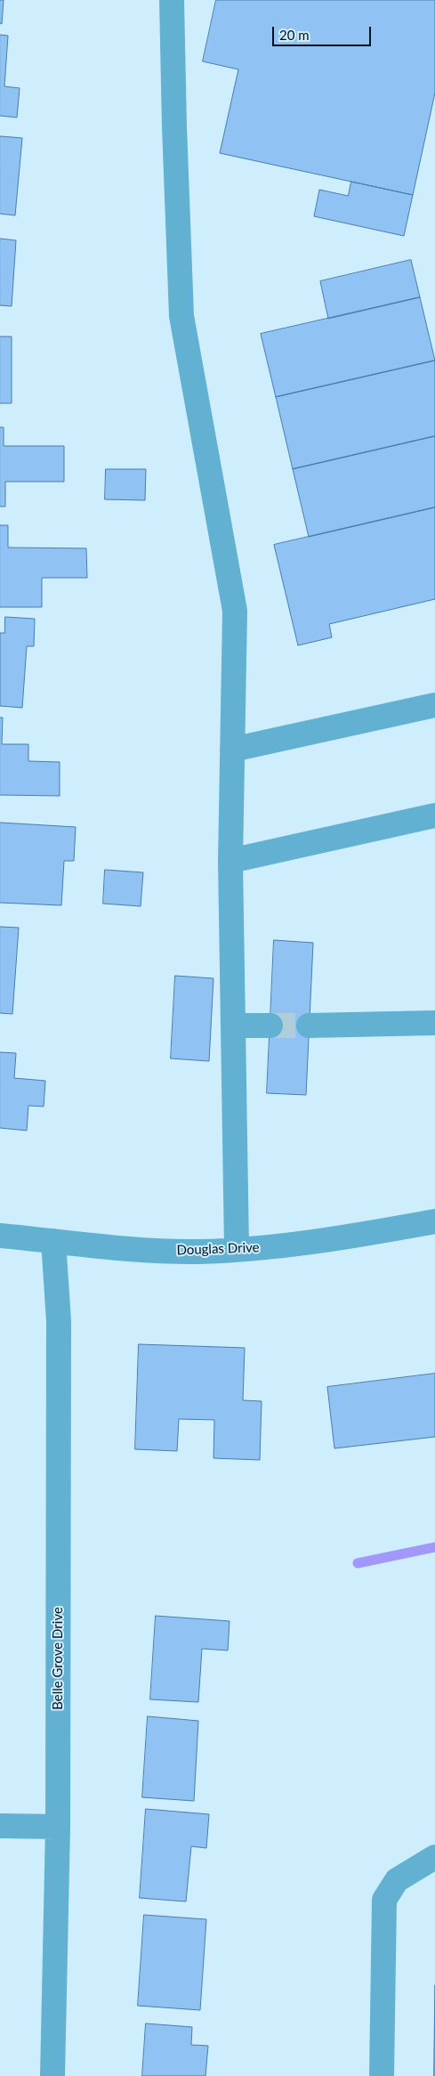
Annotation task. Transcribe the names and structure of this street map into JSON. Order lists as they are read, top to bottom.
{
  "streets": {
    "street": ["Douglas Drive", "Belle Grove Drive"]
  },
  "crossings": [
    ["Douglas Drive", "Belle Grove Drive"]
  ],
  "scale_bar": "20 m"
}
